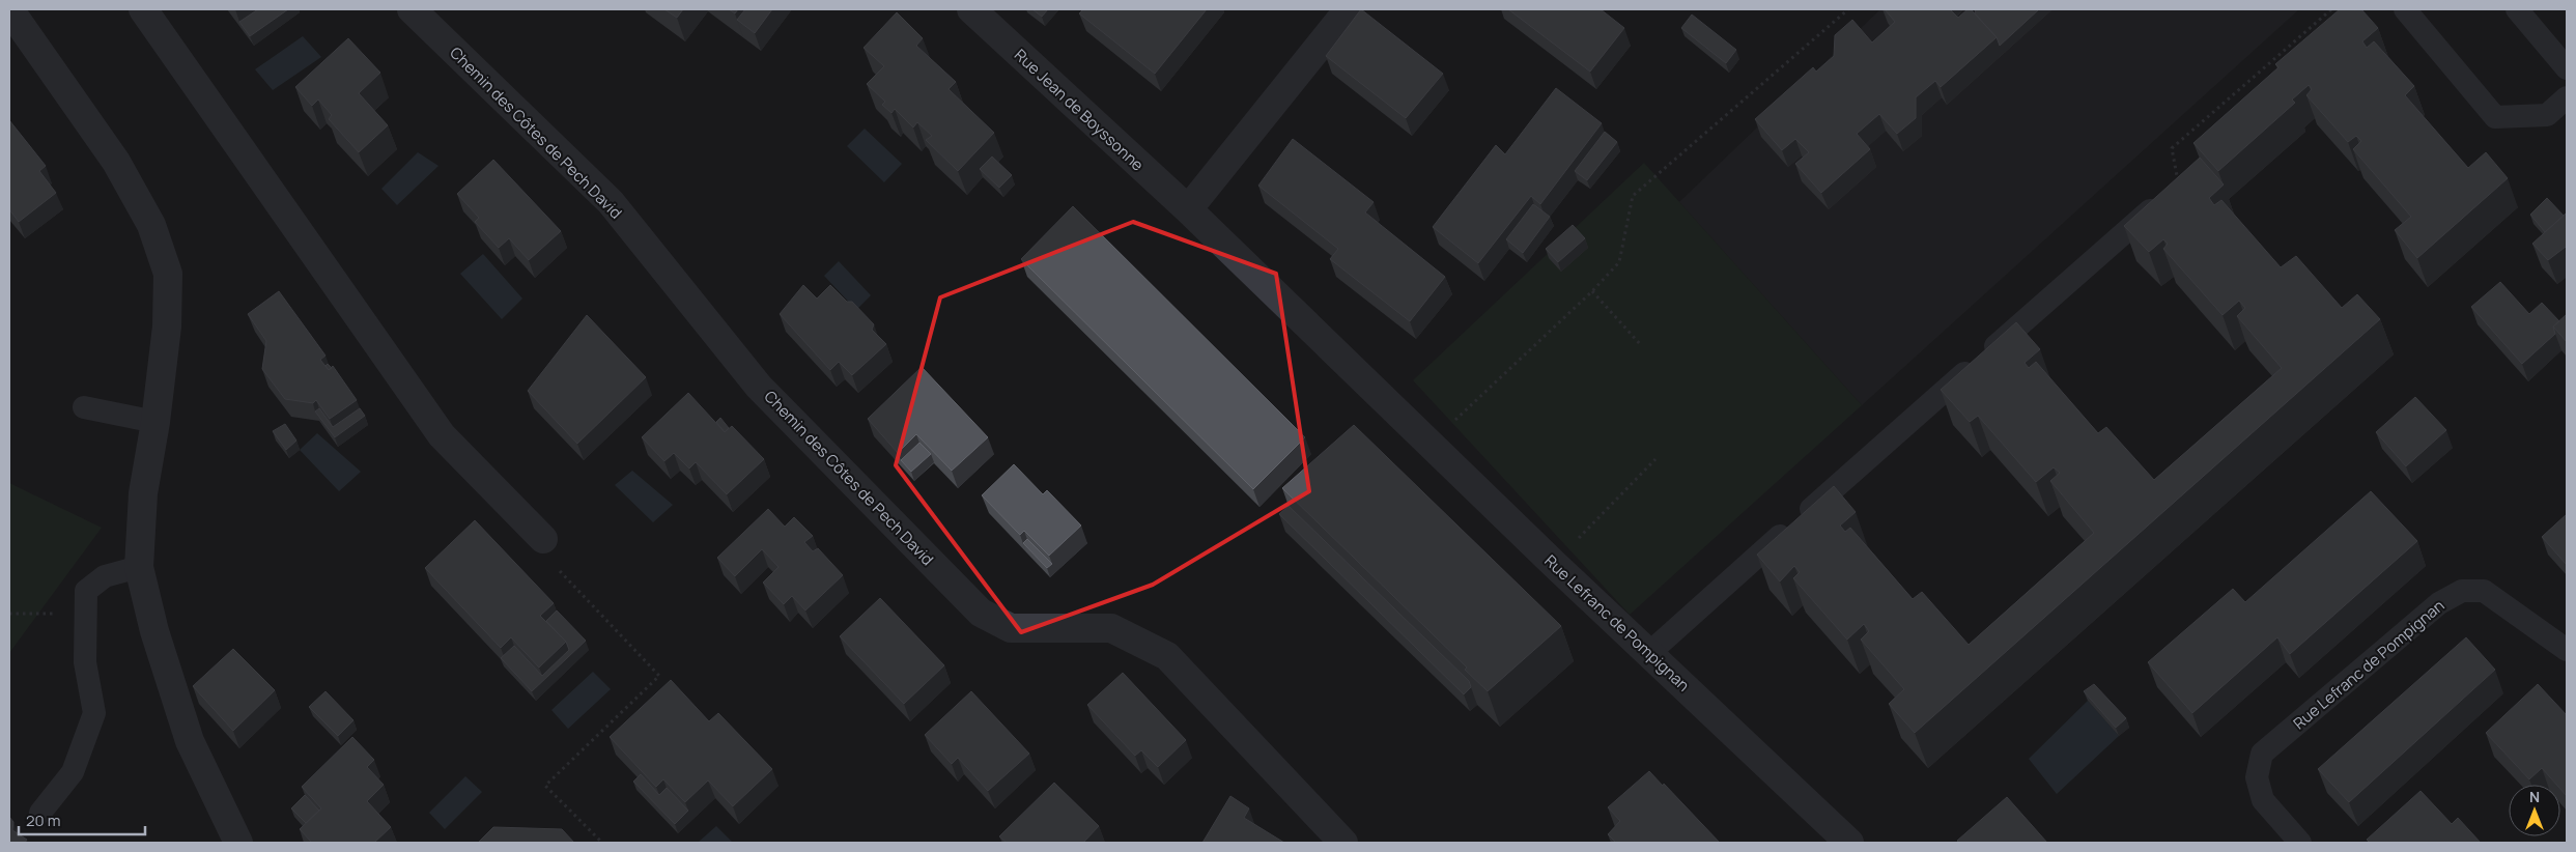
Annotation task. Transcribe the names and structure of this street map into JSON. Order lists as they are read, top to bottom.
{
  "streets": {
    "street": ["Rue Jean de Boyssonne", "Chemin des Côtes de Pech David", "Rue Lefranc de Pompignan"]
  },
  "crossings": [
    ["Rue Jean de Boyssonne", "Rue Lefranc de Pompignan"]
  ],
  "scale_bar": "20 m",
  "north": "top"
}
